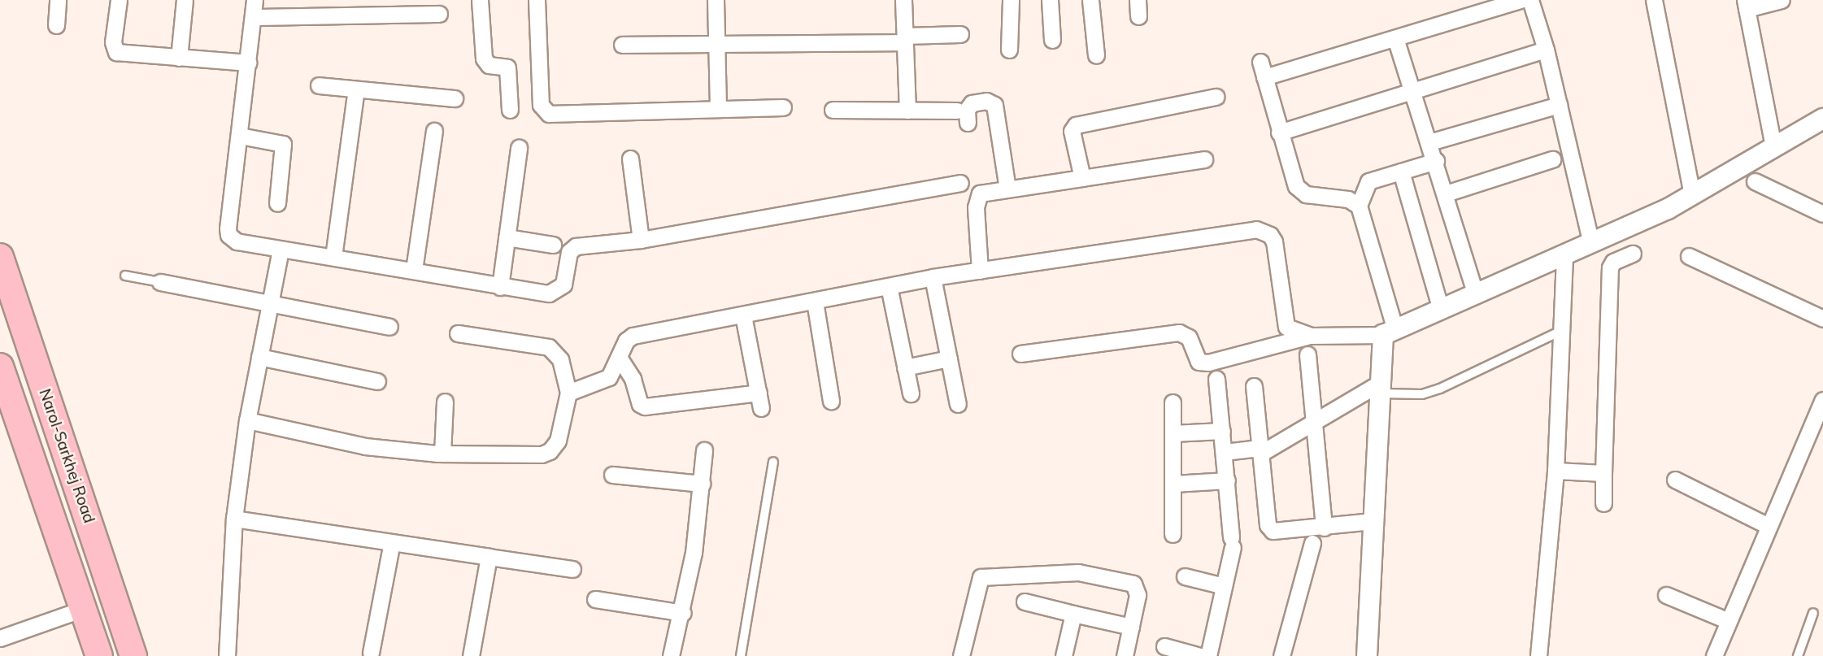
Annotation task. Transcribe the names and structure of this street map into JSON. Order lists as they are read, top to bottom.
{
  "streets": {
    "main road": ["Narol-Sarkhej Road"]
  }
}
